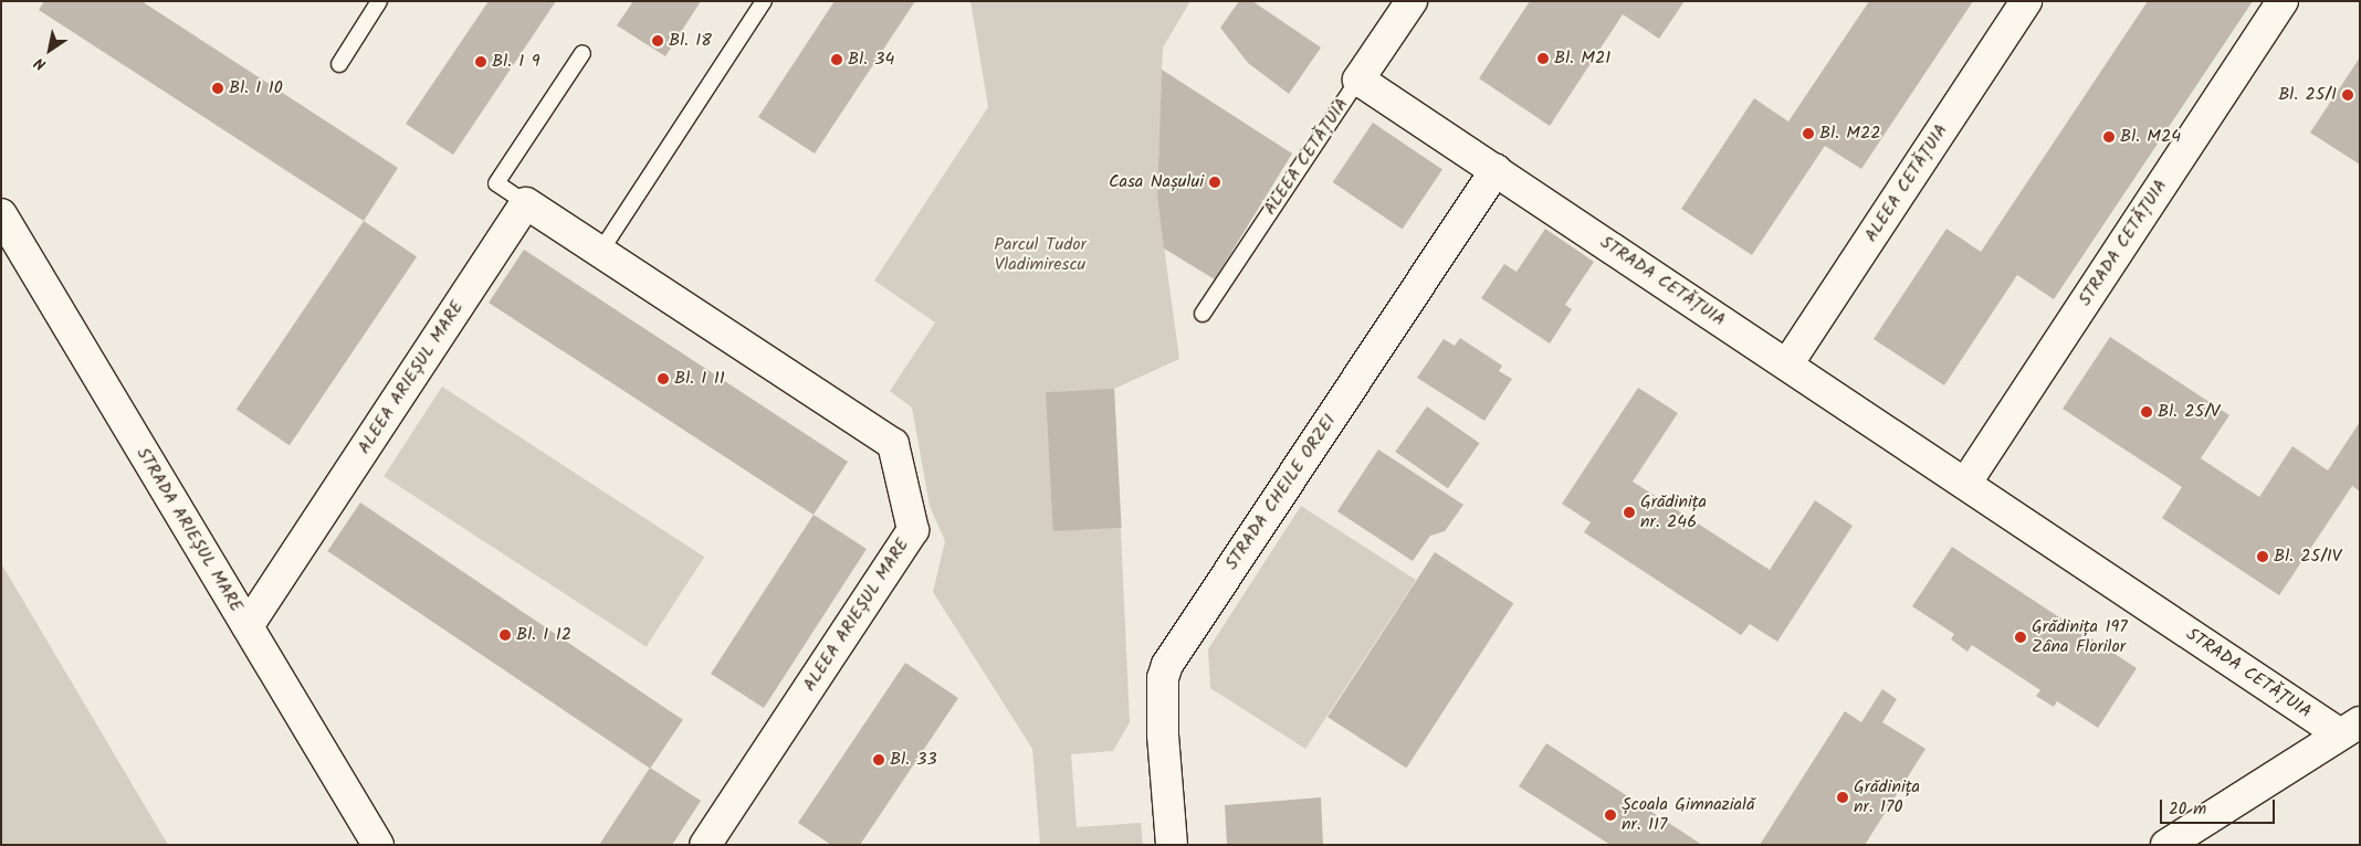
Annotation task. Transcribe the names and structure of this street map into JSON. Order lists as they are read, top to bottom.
{
  "streets": {
    "street": [
      "ALEEA CETĂȚUIA",
      "STRADA CETĂȚUIA",
      "ALEEA ARIEȘUL MARE",
      "STRADA CHEILE ORZEI",
      "STRADA ARIEȘUL MARE"
    ]
  },
  "crossings": [
    ["ALEEA CETĂȚUIA", "STRADA CETĂȚUIA"],
    ["STRADA CETĂȚUIA", "STRADA CHEILE ORZEI"],
    ["ALEEA ARIEȘUL MARE", "STRADA ARIEȘUL MARE"]
  ],
  "parks": ["Parcul Tudor Vladimirescu"],
  "places": [
    "Bl. I8",
    "Bl. M21",
    "Bl. 34",
    "Bl. I 9",
    "Bl. I 10",
    "Bl. 25/I",
    "Bl. M22",
    "Bl. M24",
    "Casa Nașului",
    "Bl. I 11",
    "Bl. 25/V",
    "Grădinița nr. 246",
    "Bl. 25/IV",
    "Bl. I 12",
    "Grădinița 197 Zâna Florilor",
    "Bl. 33",
    "Grădinița nr. 170",
    "Școala Gimnazială nr. 117"
  ],
  "scale_bar": "20 m",
  "north": "bottom left"
}
